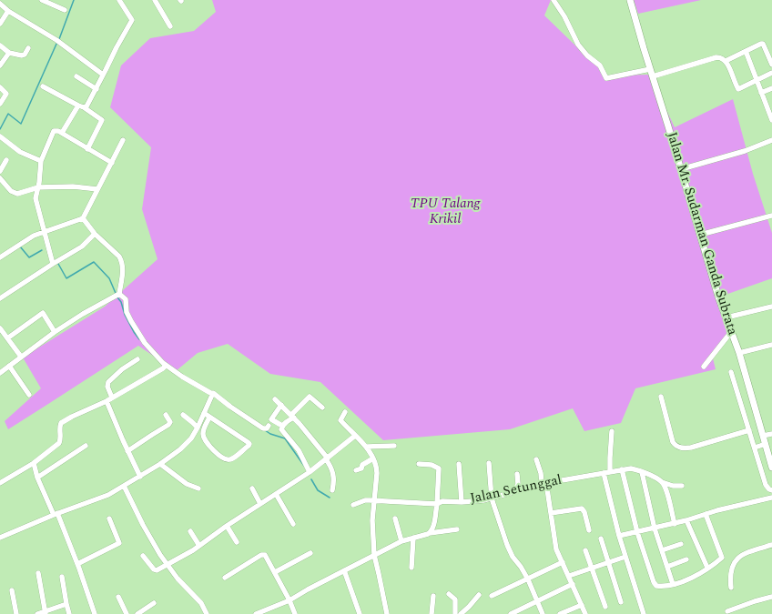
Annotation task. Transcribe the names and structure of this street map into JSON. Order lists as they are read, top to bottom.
{
  "streets": {
    "street": ["Jalan Mr. Sudarman Ganda Subrata", "Jalan Setunggal"]
  },
  "parks": ["TPU Talang Krikil"]
}
